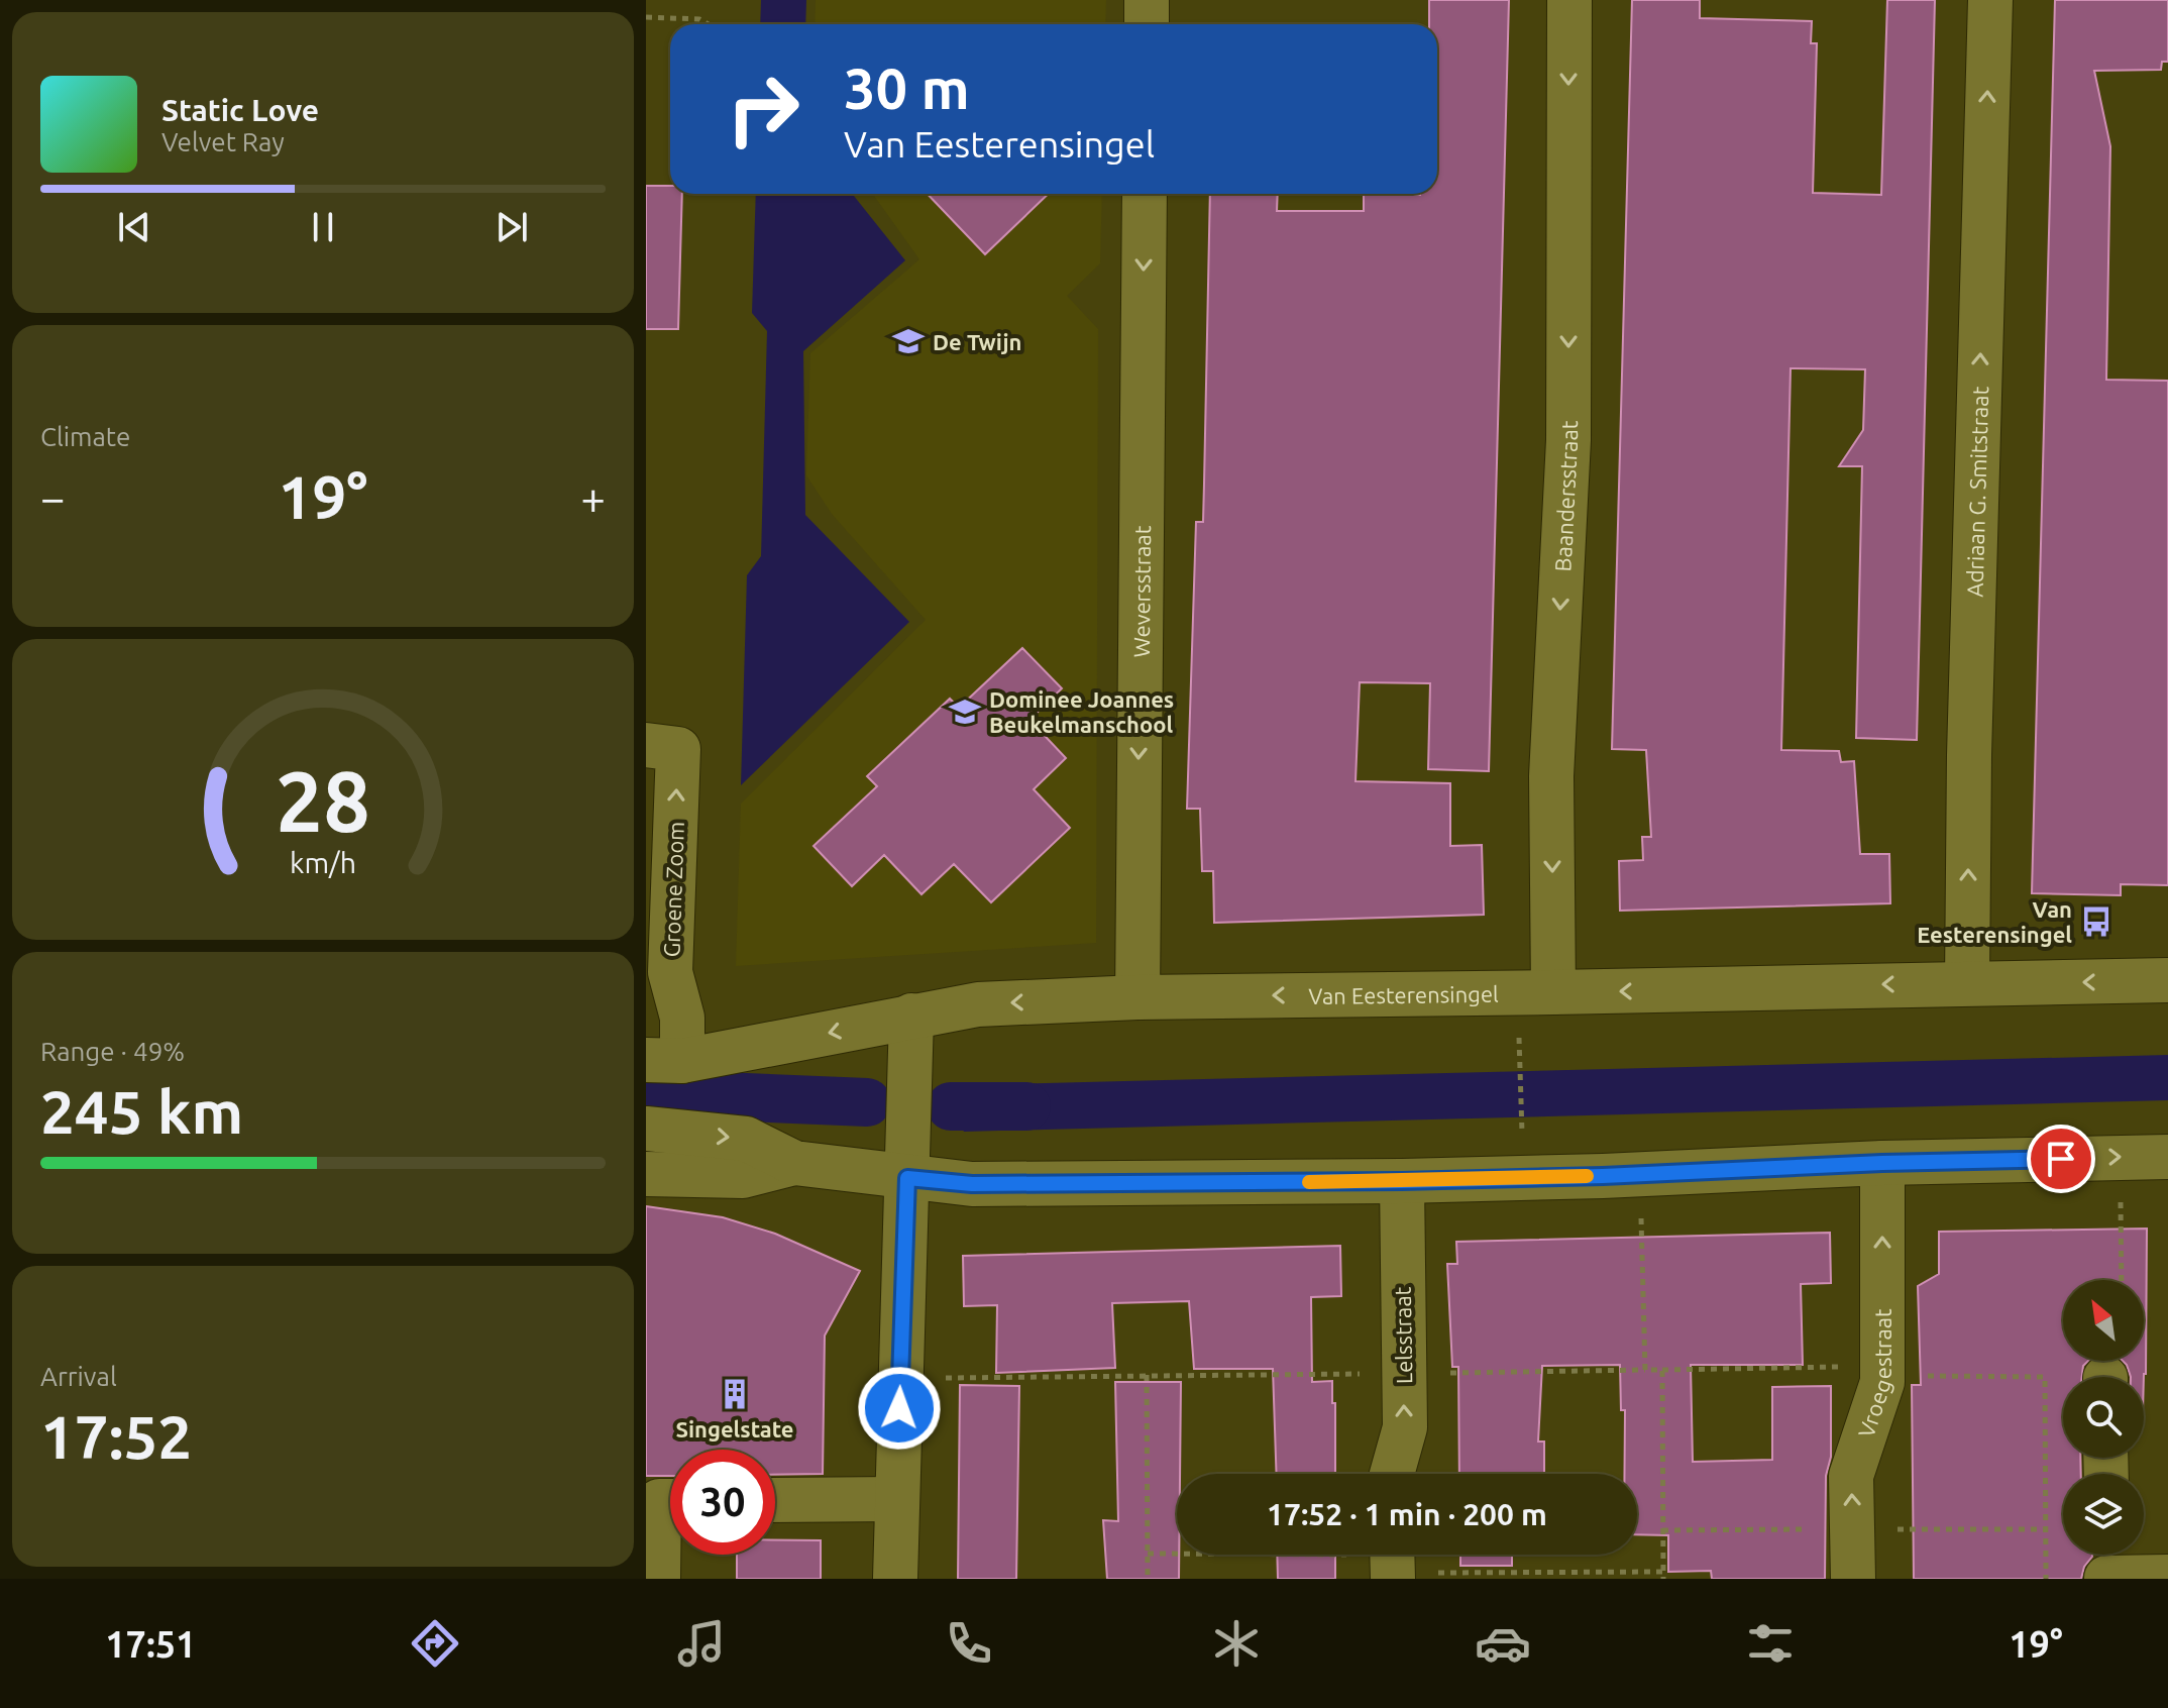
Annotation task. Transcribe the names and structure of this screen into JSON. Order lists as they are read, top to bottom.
{
  "streets": {
    "street": [
      "Adriaan G. Smitstraat",
      "Baandersstraat",
      "Weversstraat",
      "Groene Zoom",
      "Van Eesterensingel",
      "Lelsstraat",
      "Vroegestraat"
    ]
  },
  "crossings": [
    ["Adriaan G. Smitstraat", "Van Eesterensingel"],
    ["Baandersstraat", "Van Eesterensingel"],
    ["Weversstraat", "Van Eesterensingel"],
    ["Groene Zoom", "Van Eesterensingel"]
  ],
  "one_way": [
    "Adriaan G. Smitstraat",
    "Baandersstraat",
    "Weversstraat",
    "Vroegestraat"
  ],
  "places": {
    "school or university": ["De Twijn", "Dominee Joannes Beukelmanschool"],
    "bus stop": ["Van Eesterensingel"],
    "building": ["Singelstate"]
  },
  "north": "top left",
  "page": {
    "turn": ["30 m", "Van Eesterensingel"],
    "song": ["Static Love", "Velvet Ray"],
    "tile": [
      "Climate",
      ["Range · 49%", "245 km"],
      ["Arrival", "17:52"]
    ],
    "heat": ["−", "19°", "+"],
    "limit": "30",
    "trip": "17:52 · 1 min · 200 m",
    "tabs": ["17:51", "19°"],
    "gauge": ["28", "km/h"]
  }
}
